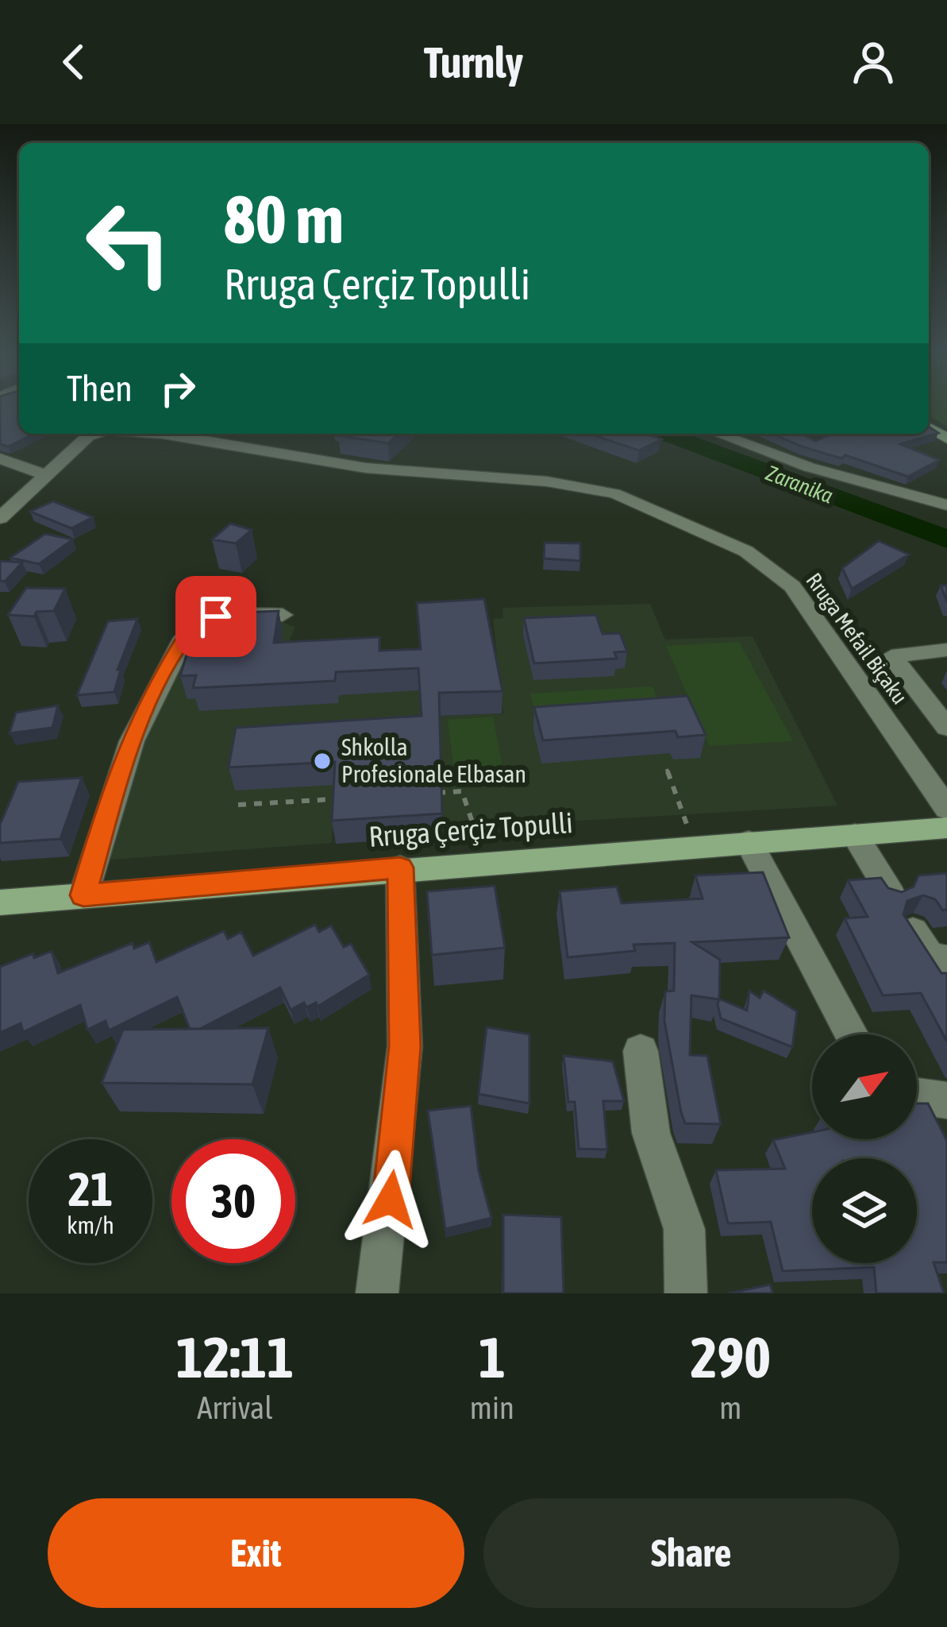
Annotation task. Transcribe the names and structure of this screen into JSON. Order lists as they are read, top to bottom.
{
  "streets": {
    "main road": ["Rruga Çerçiz Topulli"],
    "street": ["Rruga Mefail Biçaku"]
  },
  "water": ["Zaranika"],
  "places": ["Shkolla Profesionale Elbasan"],
  "north": "top right",
  "page": {
    "header": "Turnly",
    "turn": ["80 m", "Rruga Çerçiz Topulli"],
    "then": "Then",
    "speed": "21 km/h",
    "limit": "30",
    "eta": [
      "12:11",
      "Arrival",
      "1",
      "min",
      "290",
      "m"
    ],
    "buttons": ["Exit", "Share"]
  }
}
